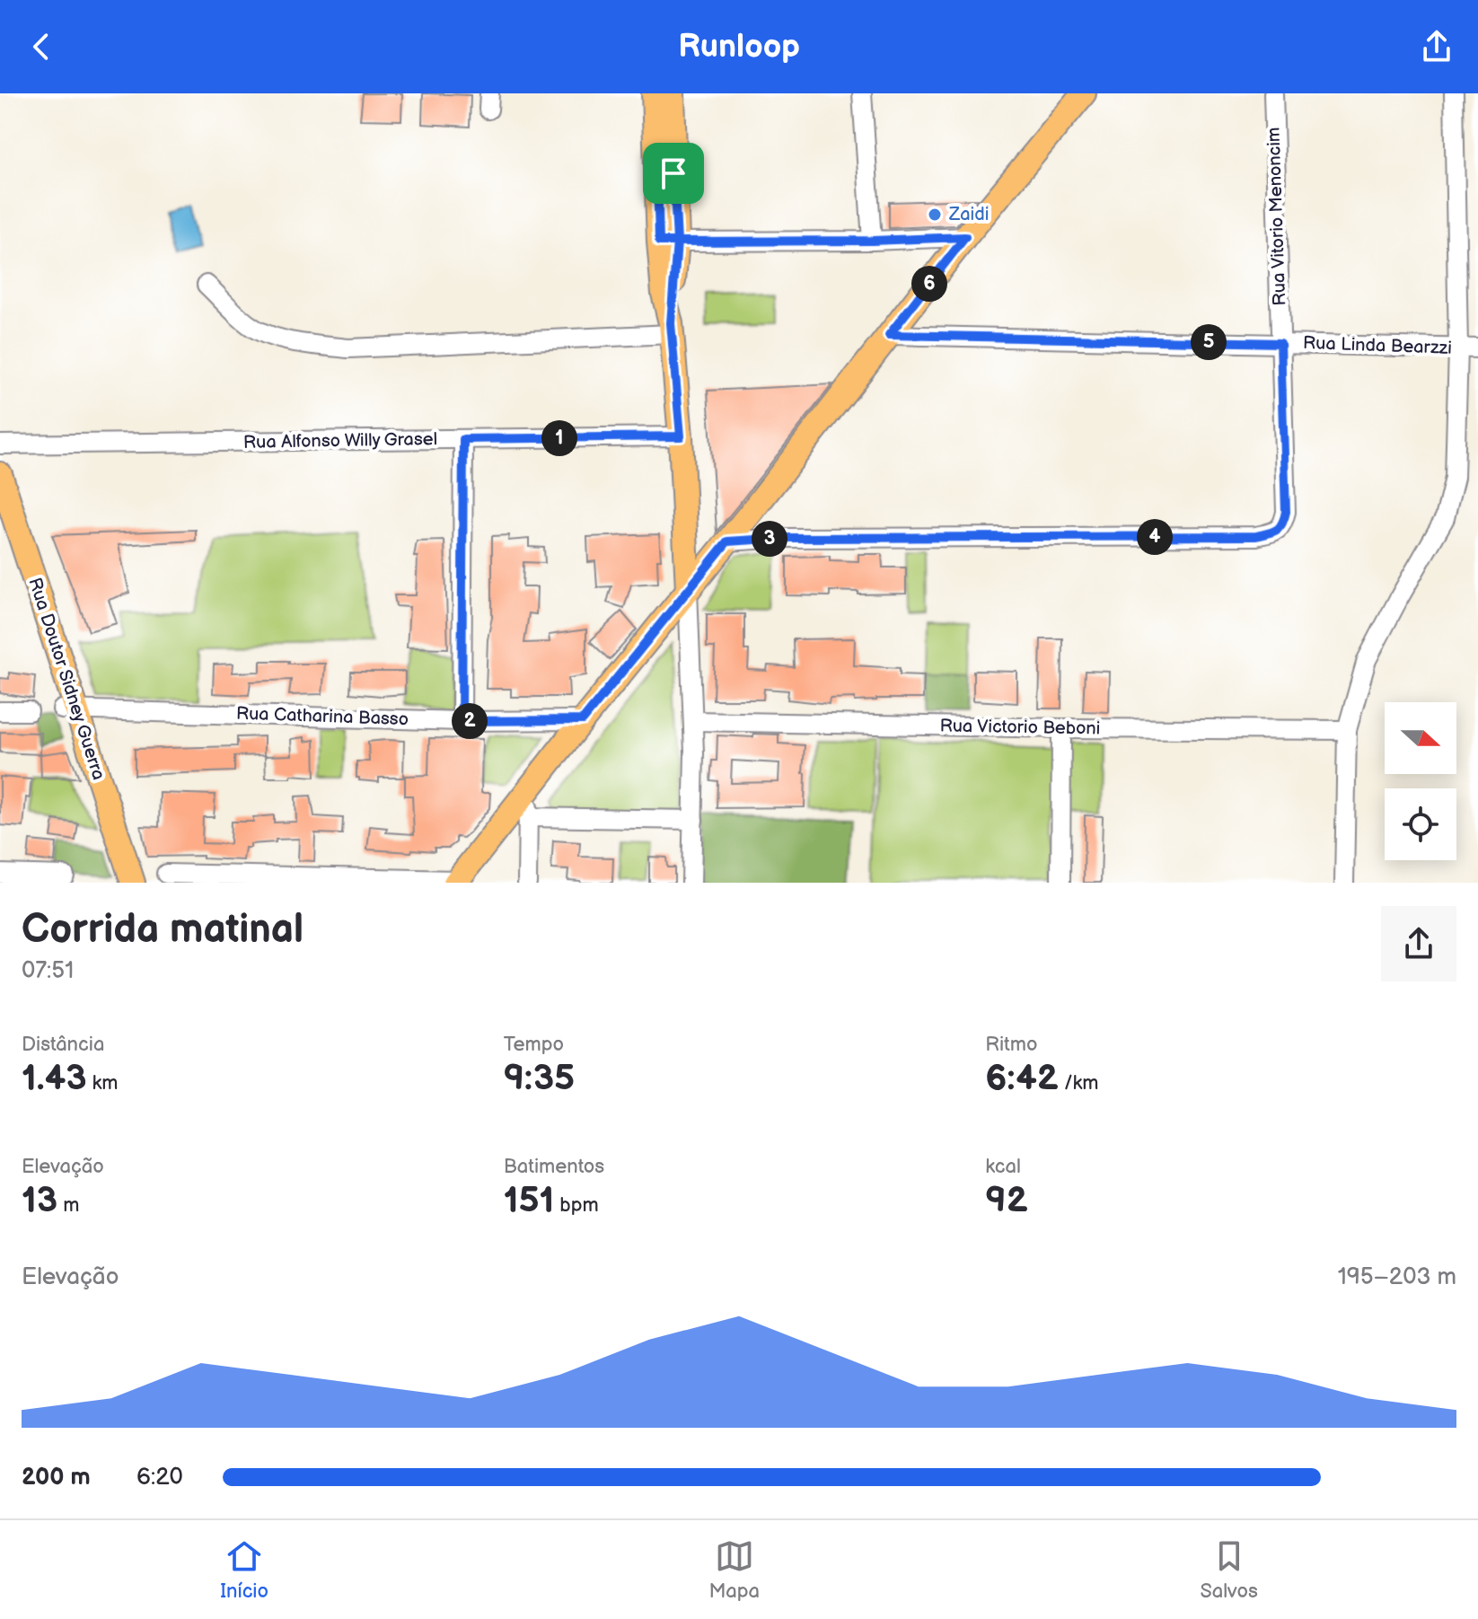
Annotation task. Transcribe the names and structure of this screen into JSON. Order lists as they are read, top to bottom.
{
  "streets": {
    "main road": ["Rua Doutor Sidney Guerra"],
    "street": [
      "Rua Vitorio Menoncim",
      "Rua Linda Bearzzi",
      "Rua Alfonso Willy Grasel",
      "Rua Catharina Basso",
      "Rua Victorio Beboni"
    ]
  },
  "crossings": [
    ["Rua Vitorio Menoncim", "Rua Linda Bearzzi"],
    ["Rua Doutor Sidney Guerra", "Rua Catharina Basso"]
  ],
  "places": ["Zaidi"],
  "north": "right",
  "page": {
    "header": "Runloop",
    "pins": [
      "6",
      "5",
      "1",
      "4",
      "3",
      "2"
    ],
    "heading": ["Corrida matinal", "07:51"],
    "stats": [
      ["Distância", "1.43 km"],
      ["Tempo", "9:35"],
      ["Ritmo", "6:42 /km"],
      ["Elevação", "13 m"],
      ["Batimentos", "151 bpm"],
      ["kcal", "92"]
    ],
    "chart": ["Elevação", "195–203 m"],
    "list": [
      {
        "name": "200 m",
        "note": "6:20"
      }
    ],
    "tabs": ["Início", "Mapa", "Salvos"]
  }
}
